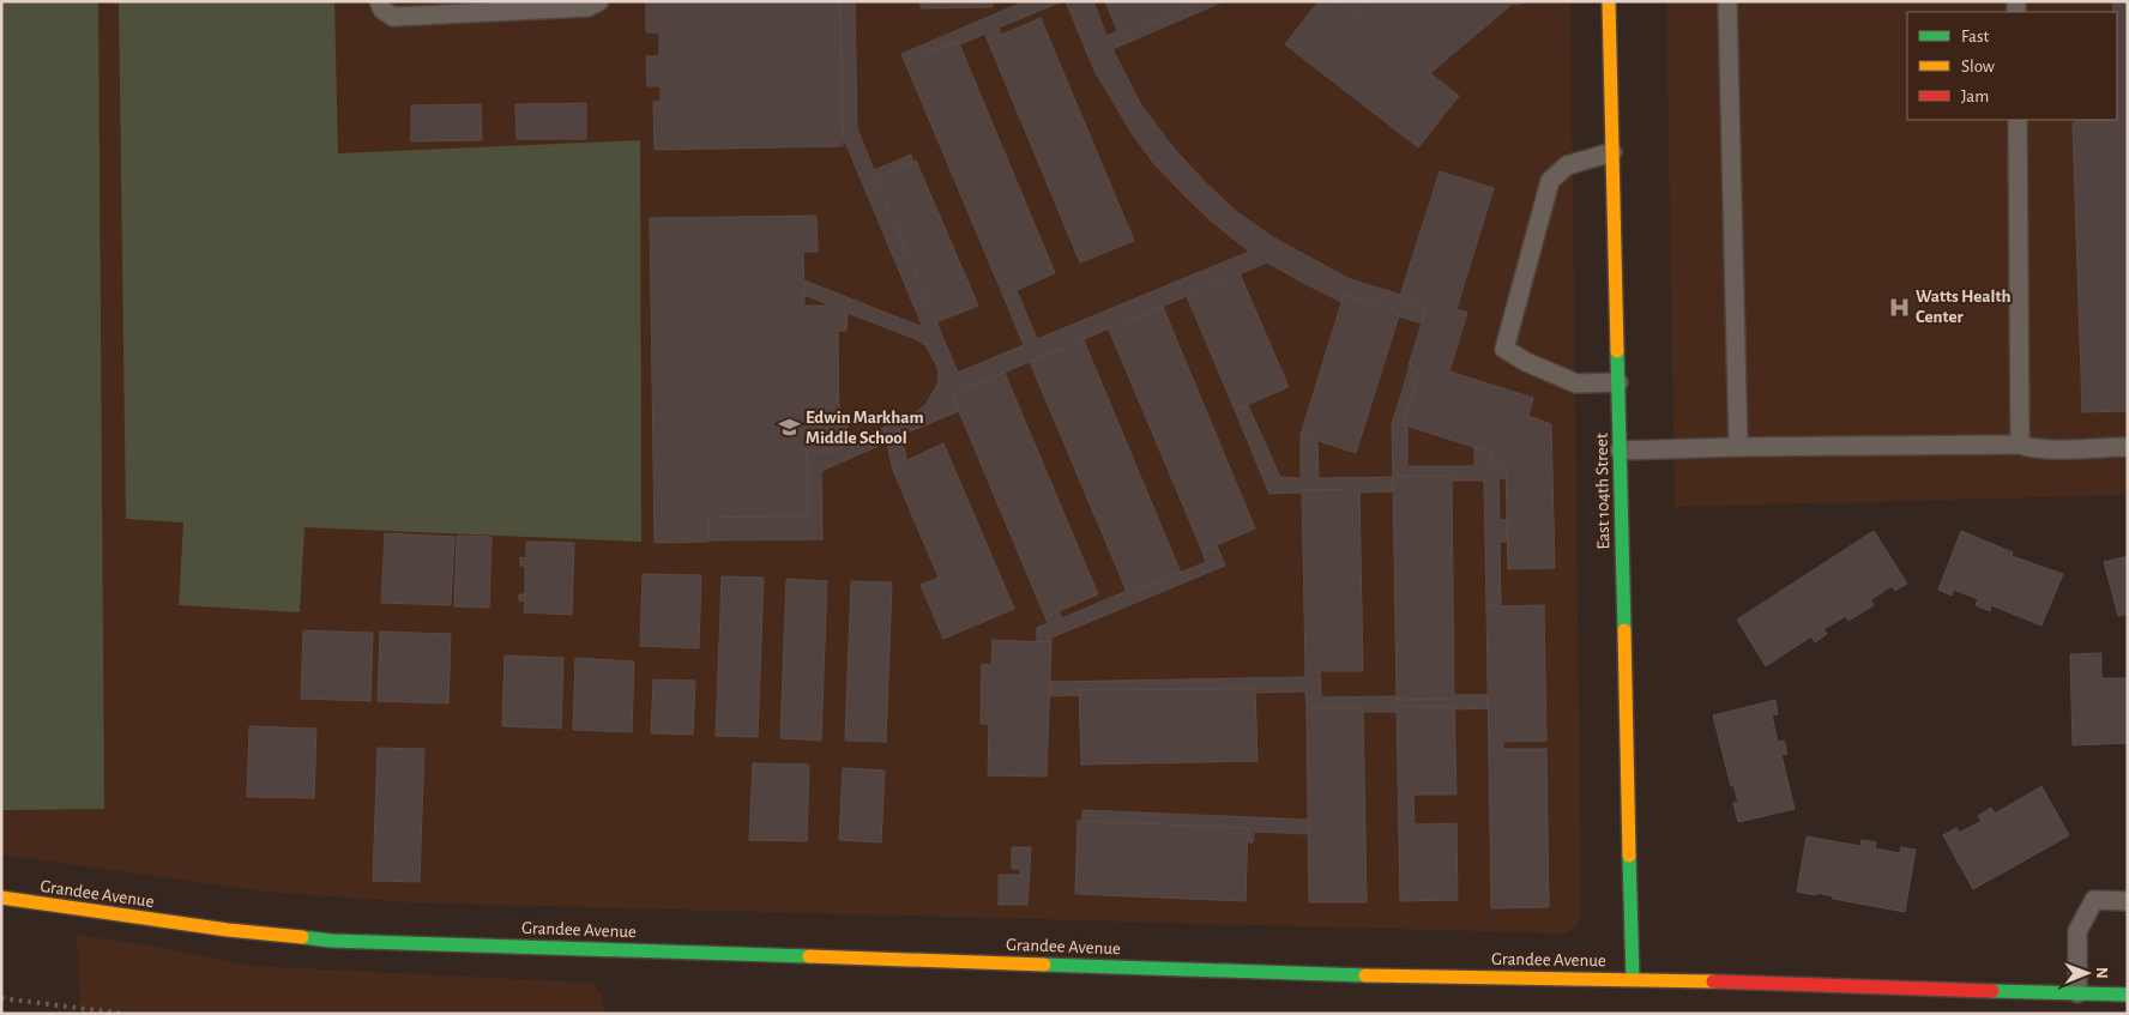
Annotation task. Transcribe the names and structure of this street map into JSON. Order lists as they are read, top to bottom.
{
  "streets": {
    "street": ["East 104th Street", "Grandee Avenue"]
  },
  "crossings": [
    ["East 104th Street", "Grandee Avenue"]
  ],
  "places": {
    "hospital": ["Watts Health Center"],
    "school or university": ["Edwin Markham Middle School"]
  },
  "legend": ["Fast", "Slow", "Jam"],
  "north": "right"
}
